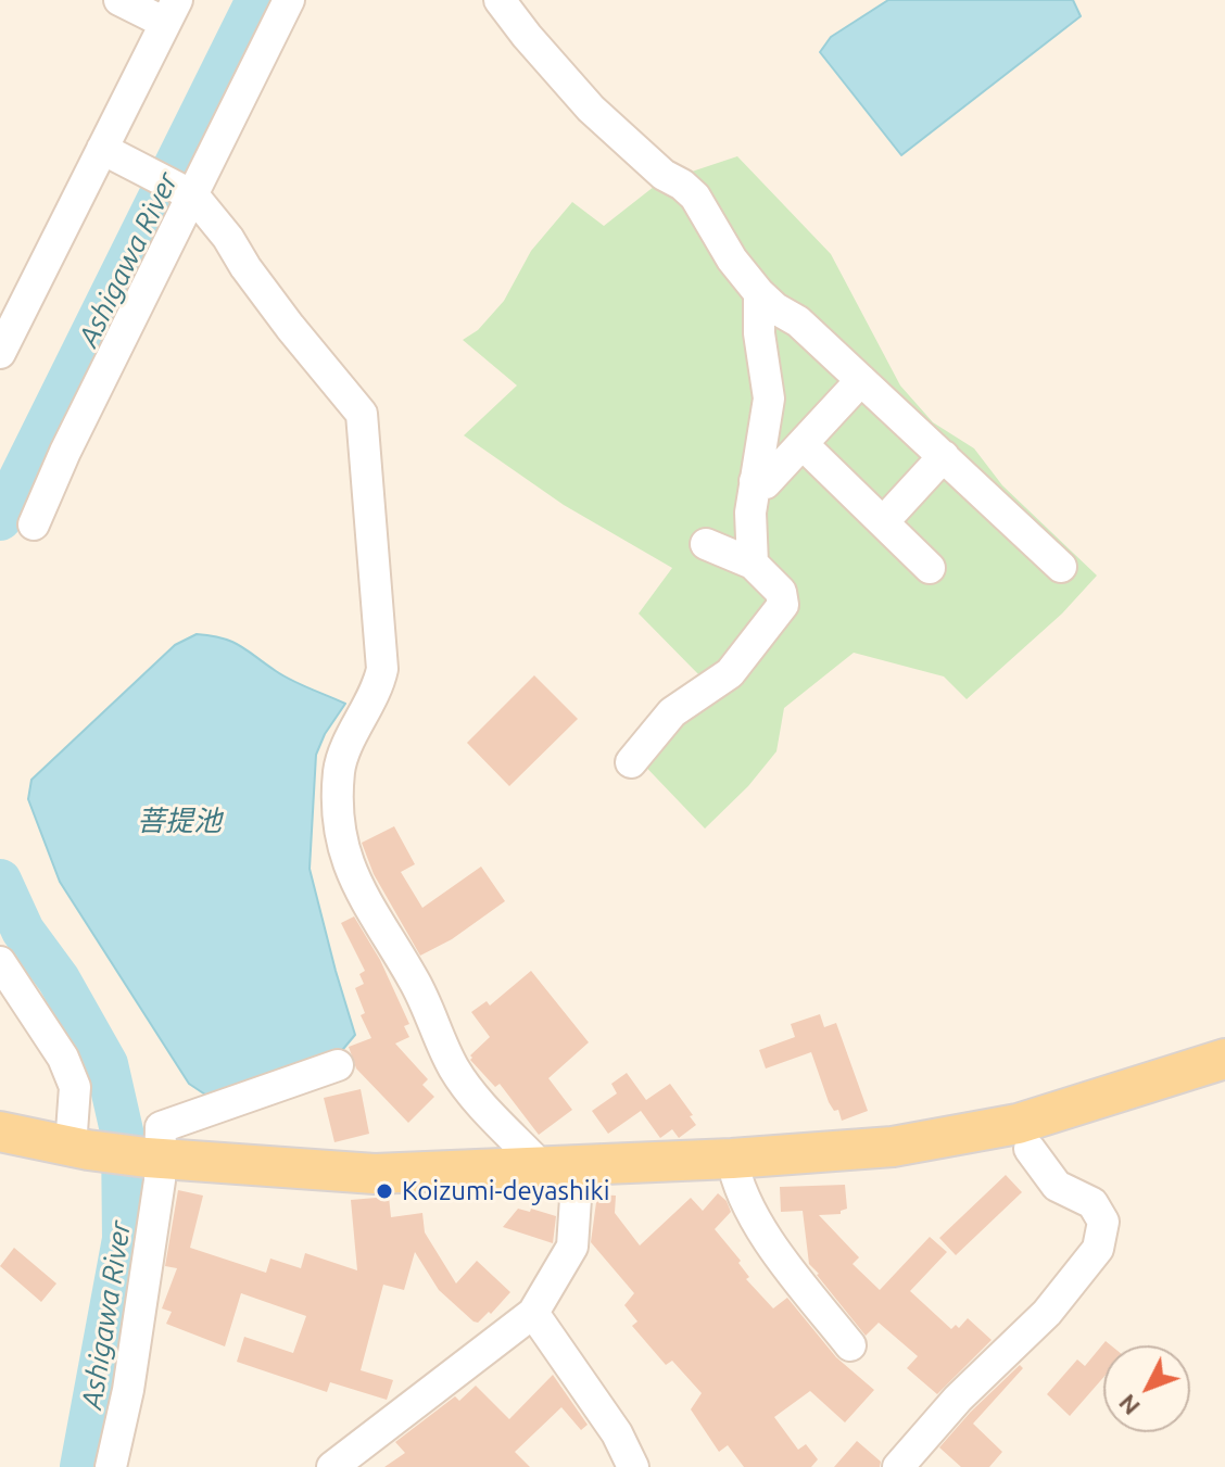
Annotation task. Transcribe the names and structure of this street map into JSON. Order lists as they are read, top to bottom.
{
  "water": ["Ashigawa River", "菩提池"],
  "places": ["Koizumi-deyashiki"],
  "north": "bottom left"
}
